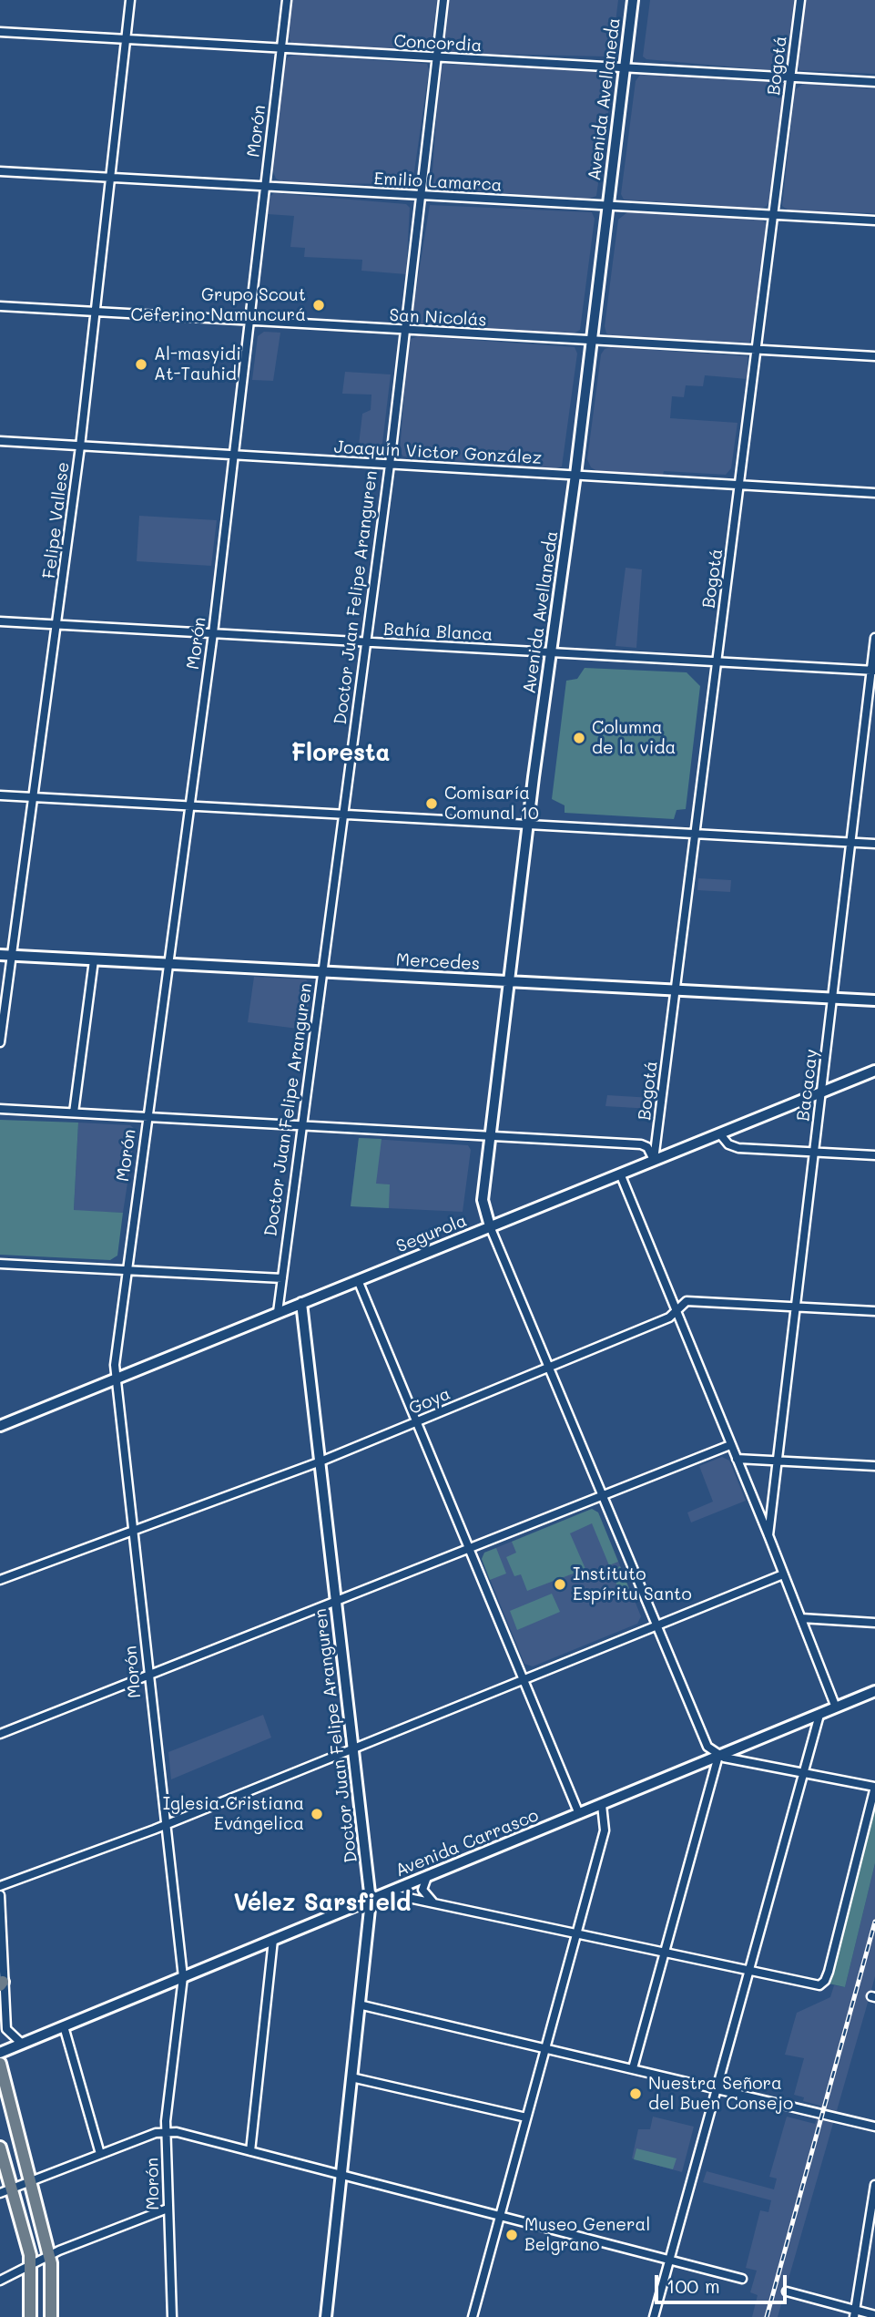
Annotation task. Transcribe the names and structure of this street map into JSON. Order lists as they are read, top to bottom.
{
  "streets": {
    "street": [
      "Concordia",
      "Bogotá",
      "Avenida Avellaneda",
      "Morón",
      "Emilio Lamarca",
      "San Nicolás",
      "Joaquín Victor González",
      "Felipe Vallese",
      "Doctor Juan Felipe Aranguren",
      "Bahía Blanca",
      "Mercedes",
      "Bacacay",
      "Segurola",
      "Goya",
      "Avenida Carrasco"
    ]
  },
  "crossings": [
    ["Concordia", "Bogotá"],
    ["Concordia", "Avenida Avellaneda"],
    ["Concordia", "Morón"],
    ["Concordia", "Felipe Vallese"],
    ["Concordia", "Doctor Juan Felipe Aranguren"],
    ["Bogotá", "Emilio Lamarca"],
    ["Bogotá", "San Nicolás"],
    ["Bogotá", "Joaquín Victor González"],
    ["Bogotá", "Bahía Blanca"],
    ["Bogotá", "Mercedes"],
    ["Bogotá", "Segurola"],
    ["Avenida Avellaneda", "Emilio Lamarca"],
    ["Avenida Avellaneda", "San Nicolás"],
    ["Avenida Avellaneda", "Joaquín Victor González"],
    ["Avenida Avellaneda", "Bahía Blanca"],
    ["Avenida Avellaneda", "Mercedes"],
    ["Avenida Avellaneda", "Segurola"],
    ["Morón", "Emilio Lamarca"],
    ["Morón", "San Nicolás"],
    ["Morón", "Joaquín Victor González"],
    ["Morón", "Bahía Blanca"],
    ["Morón", "Mercedes"],
    ["Morón", "Segurola"],
    ["Morón", "Goya"],
    ["Morón", "Avenida Carrasco"],
    ["Emilio Lamarca", "Felipe Vallese"],
    ["Emilio Lamarca", "Doctor Juan Felipe Aranguren"],
    ["San Nicolás", "Felipe Vallese"],
    ["San Nicolás", "Doctor Juan Felipe Aranguren"],
    ["Joaquín Victor González", "Felipe Vallese"],
    ["Joaquín Victor González", "Doctor Juan Felipe Aranguren"],
    ["Felipe Vallese", "Bahía Blanca"],
    ["Felipe Vallese", "Mercedes"],
    ["Doctor Juan Felipe Aranguren", "Bahía Blanca"],
    ["Doctor Juan Felipe Aranguren", "Mercedes"],
    ["Doctor Juan Felipe Aranguren", "Segurola"],
    ["Doctor Juan Felipe Aranguren", "Goya"],
    ["Doctor Juan Felipe Aranguren", "Avenida Carrasco"],
    ["Bahía Blanca", "Bacacay"],
    ["Mercedes", "Bacacay"],
    ["Bacacay", "Segurola"],
    ["Bacacay", "Goya"]
  ],
  "districts": ["Floresta", "Vélez Sarsfield"],
  "places": [
    "Grupo Scout Ceferino Namuncurá",
    "Al-masyidi At-Tauhid",
    "Columna de la vida",
    "Comisaría Comunal 10",
    "Instituto Espíritu Santo",
    "Iglesia Cristiana Evángelica",
    "Nuestra Señora del Buen Consejo",
    "Museo General Belgrano"
  ],
  "scale_bar": "100 m"
}
